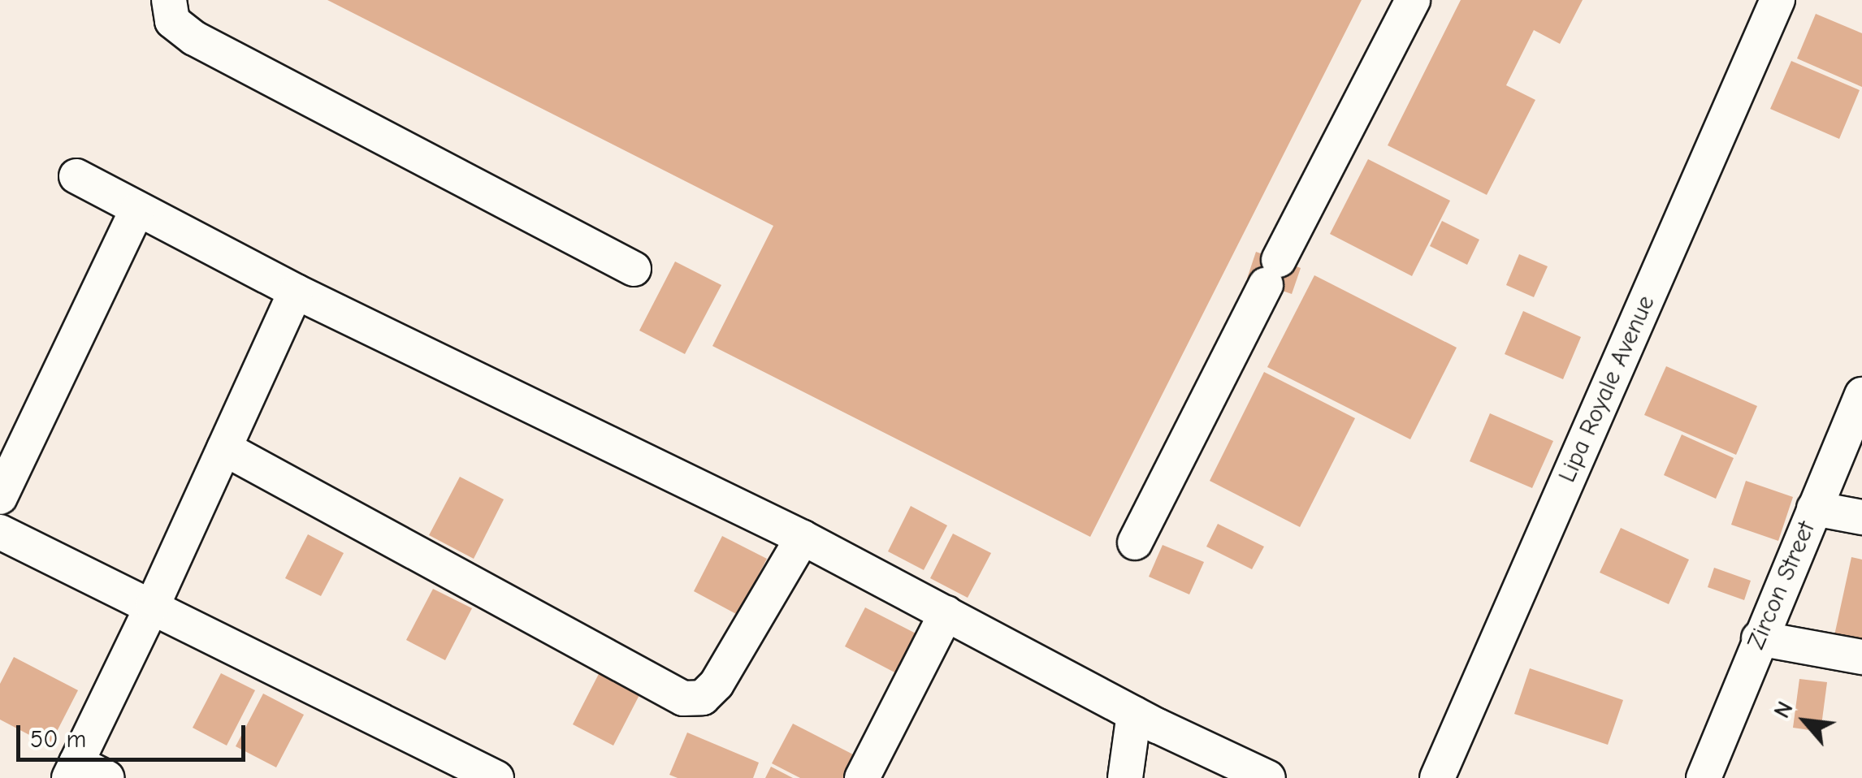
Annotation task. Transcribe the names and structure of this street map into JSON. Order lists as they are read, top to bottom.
{
  "streets": {
    "street": ["Lipa Royale Avenue", "Zircon Street"]
  },
  "scale_bar": "50 m",
  "north": "top left"
}
